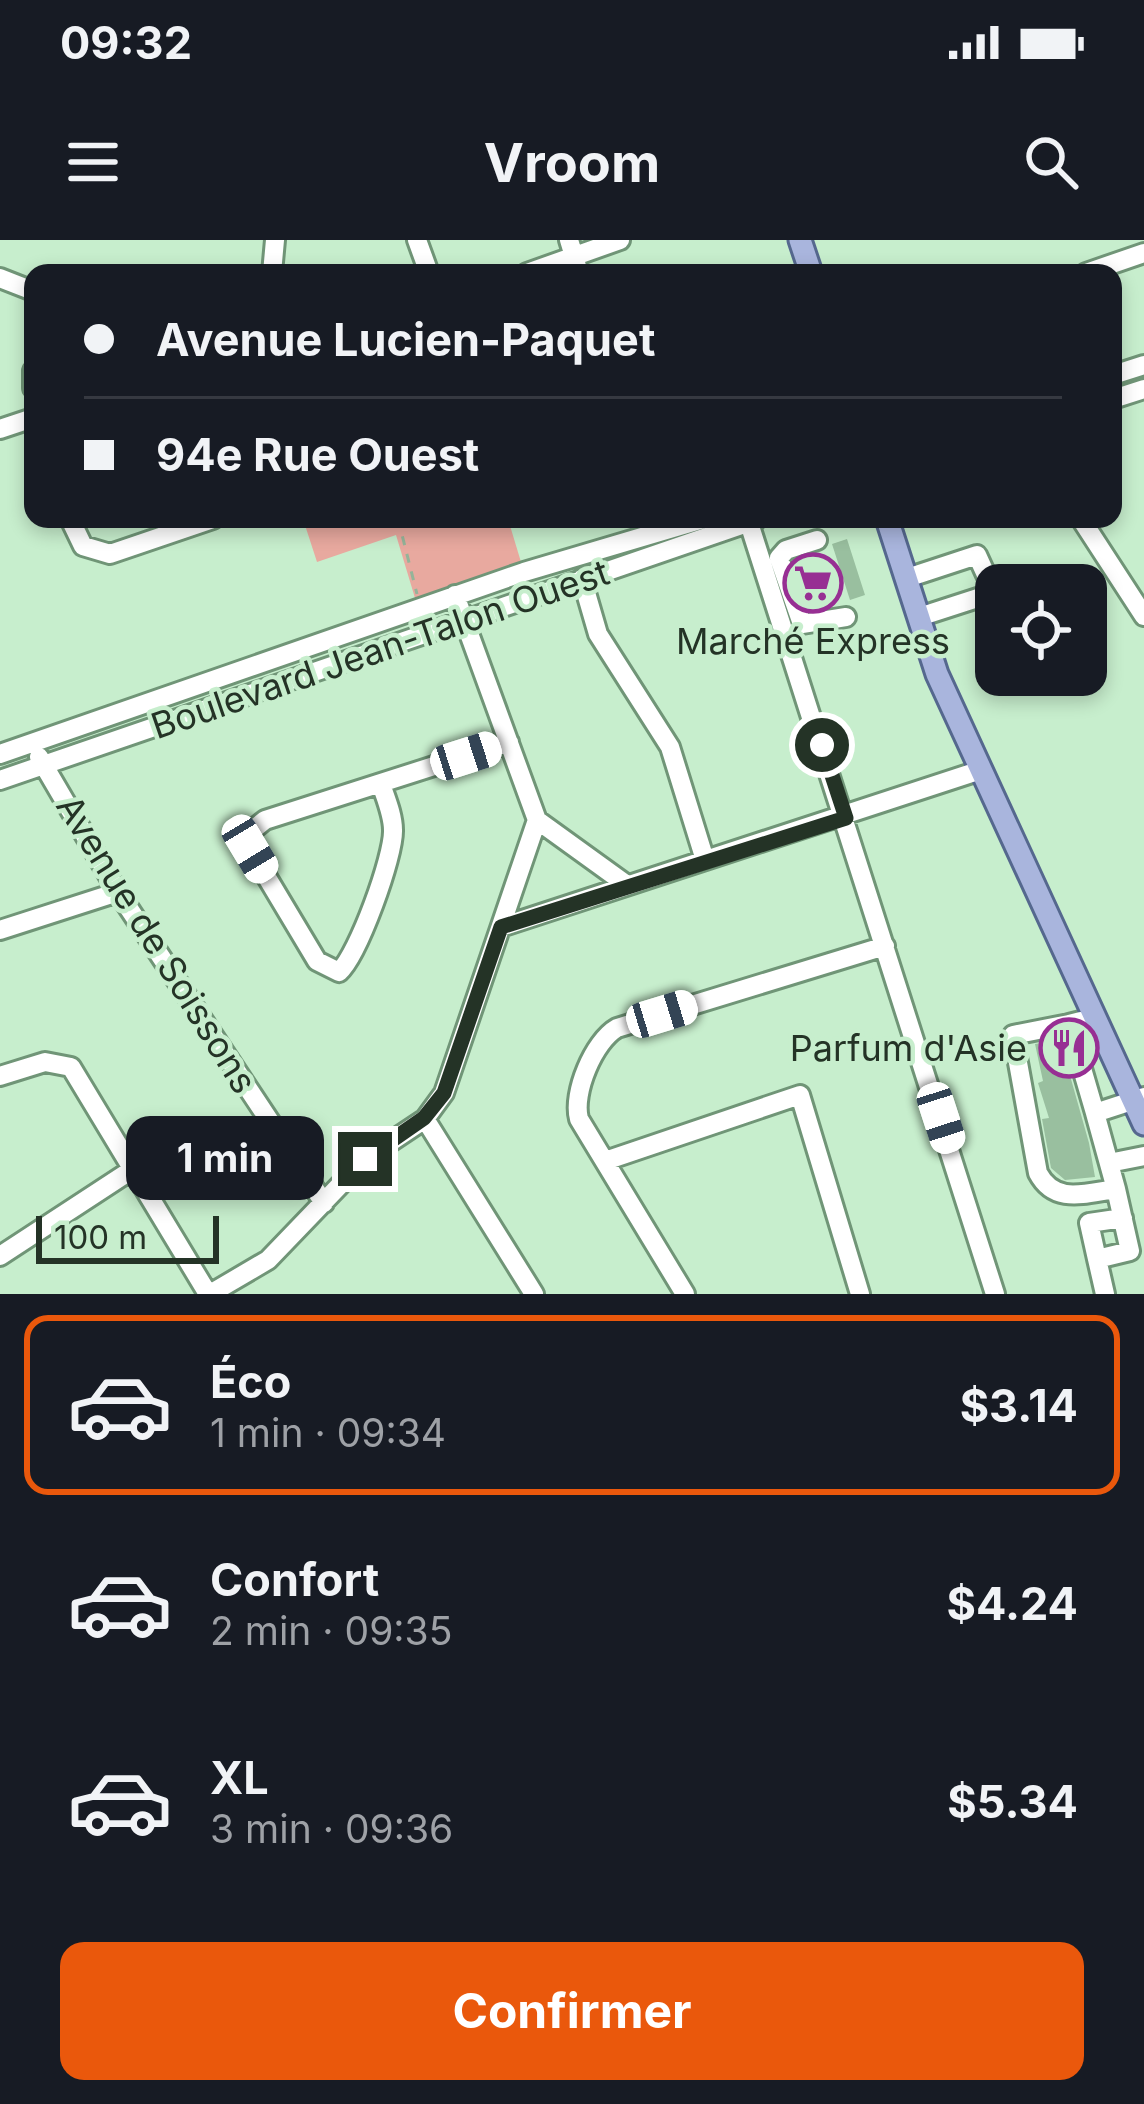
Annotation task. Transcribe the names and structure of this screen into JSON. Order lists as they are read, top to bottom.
{
  "streets": {
    "street": ["Boulevard Jean-Talon Ouest", "Avenue de Soissons"]
  },
  "crossings": [
    ["Boulevard Jean-Talon Ouest", "Avenue de Soissons"]
  ],
  "places": {
    "supermarket": ["Marché Express"],
    "restaurant": ["Parfum d'Asie"]
  },
  "scale_bar": "100 m",
  "page": {
    "status": "09:32",
    "header": "Vroom",
    "banner": ["Avenue Lucien-Paquet", "94e Rue Ouest"],
    "bubble": "1 min",
    "scale": "100 m",
    "list": [
      {
        "name": "Éco",
        "note": "1 min · 09:34",
        "value": "$3.14"
      },
      {
        "name": "Confort",
        "note": "2 min · 09:35",
        "value": "$4.24"
      },
      {
        "name": "XL",
        "note": "3 min · 09:36",
        "value": "$5.34"
      }
    ],
    "buttons": "Confirmer"
  }
}
